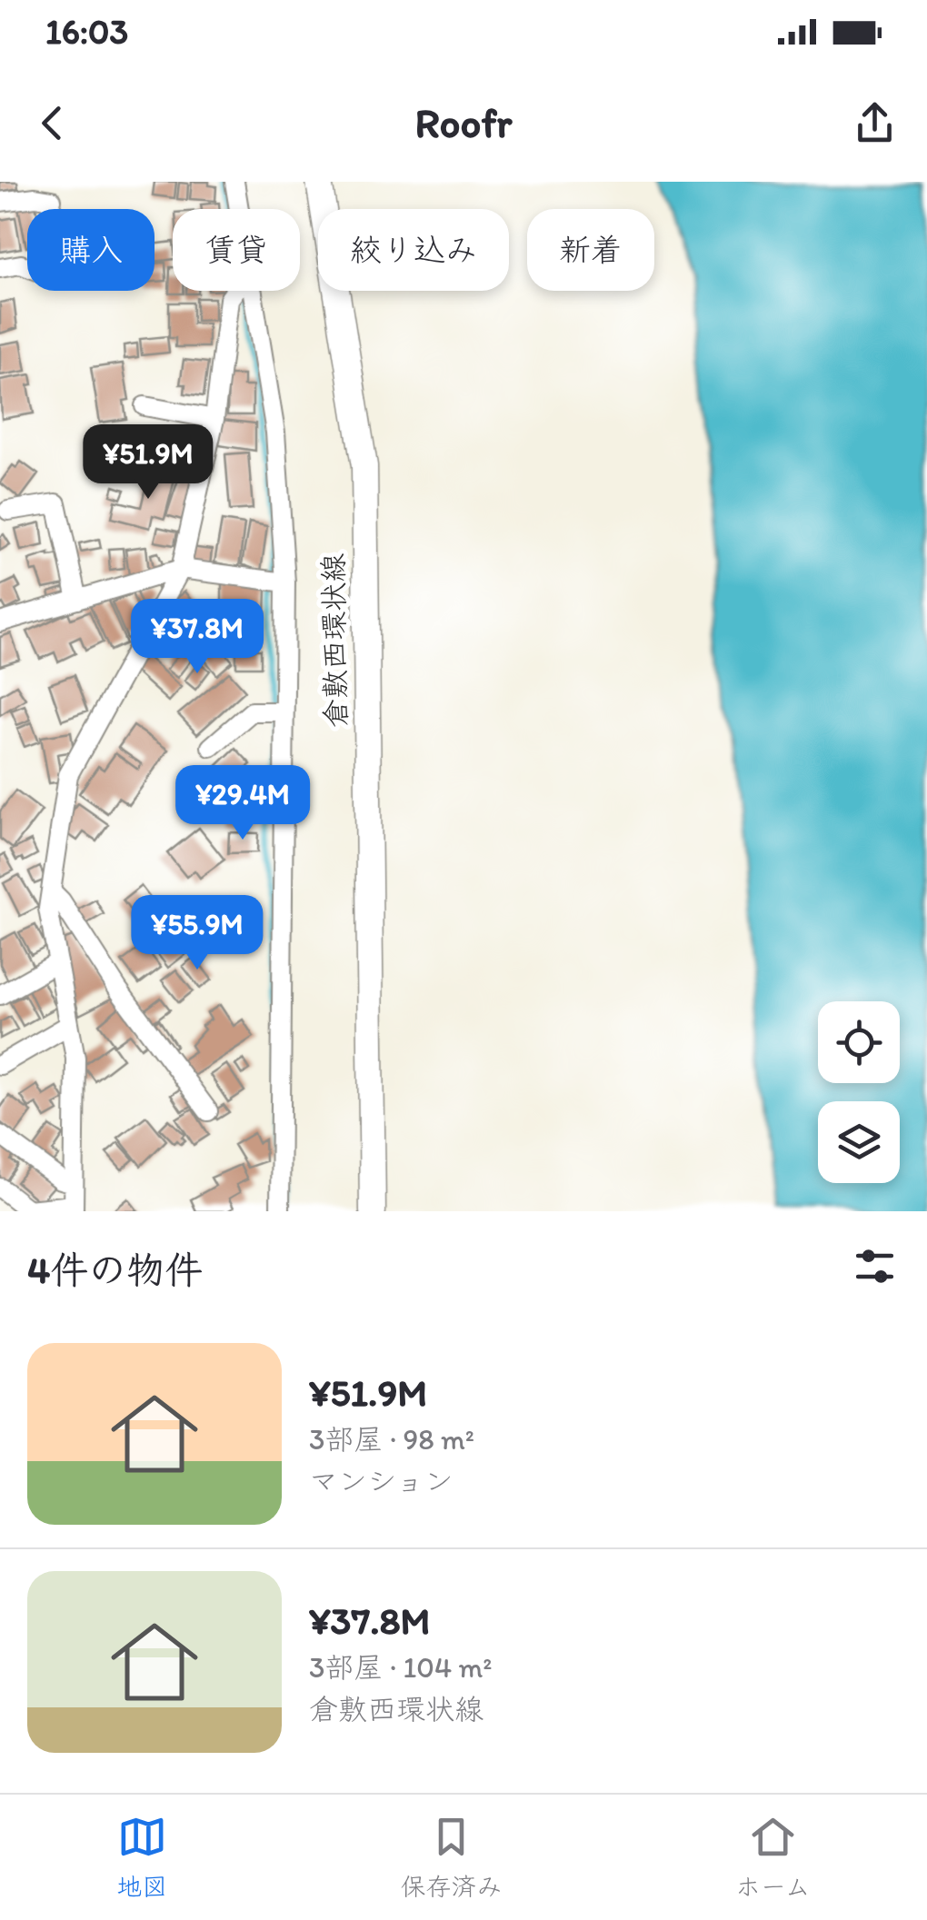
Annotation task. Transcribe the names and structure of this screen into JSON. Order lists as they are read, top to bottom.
{
  "streets": {
    "main road": ["倉敷西環状線"]
  },
  "page": {
    "status": "16:03",
    "header": "Roofr",
    "chip": [
      "購入",
      "賃貸",
      "絞り込み",
      "新着"
    ],
    "price": [
      "¥51.9M",
      "¥37.8M",
      "¥29.4M",
      "¥55.9M"
    ],
    "heading": "4件の物件",
    "list": [
      {
        "name": "¥51.9M",
        "note": "3部屋 · 98 m² · マンション"
      },
      {
        "name": "¥37.8M",
        "note": "3部屋 · 104 m² · 倉敷西環状線"
      }
    ],
    "tabs": ["地図", "保存済み", "ホーム"]
  }
}
